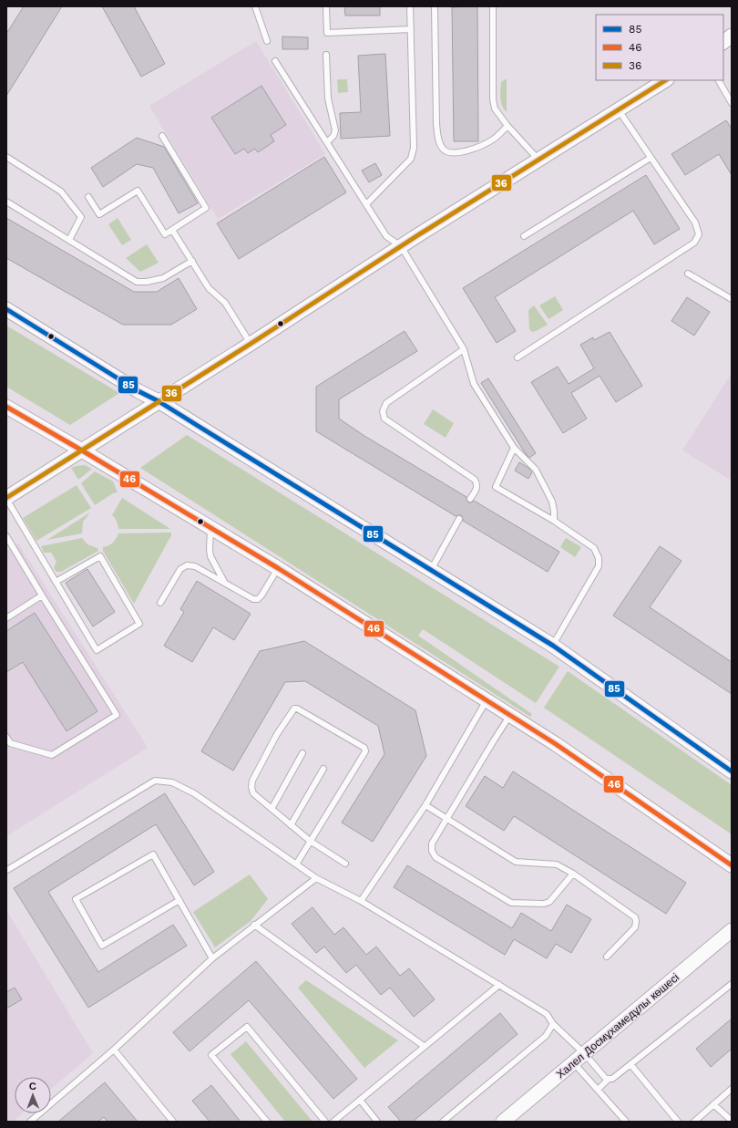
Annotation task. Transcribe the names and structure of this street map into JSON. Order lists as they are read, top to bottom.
{
  "streets": {
    "street": ["Халел Досмұхамедұлы көшесі"]
  },
  "lines": ["transit line 36", "transit line 85", "transit line 46"],
  "legend": ["85", "46", "36"],
  "north": "top"
}
